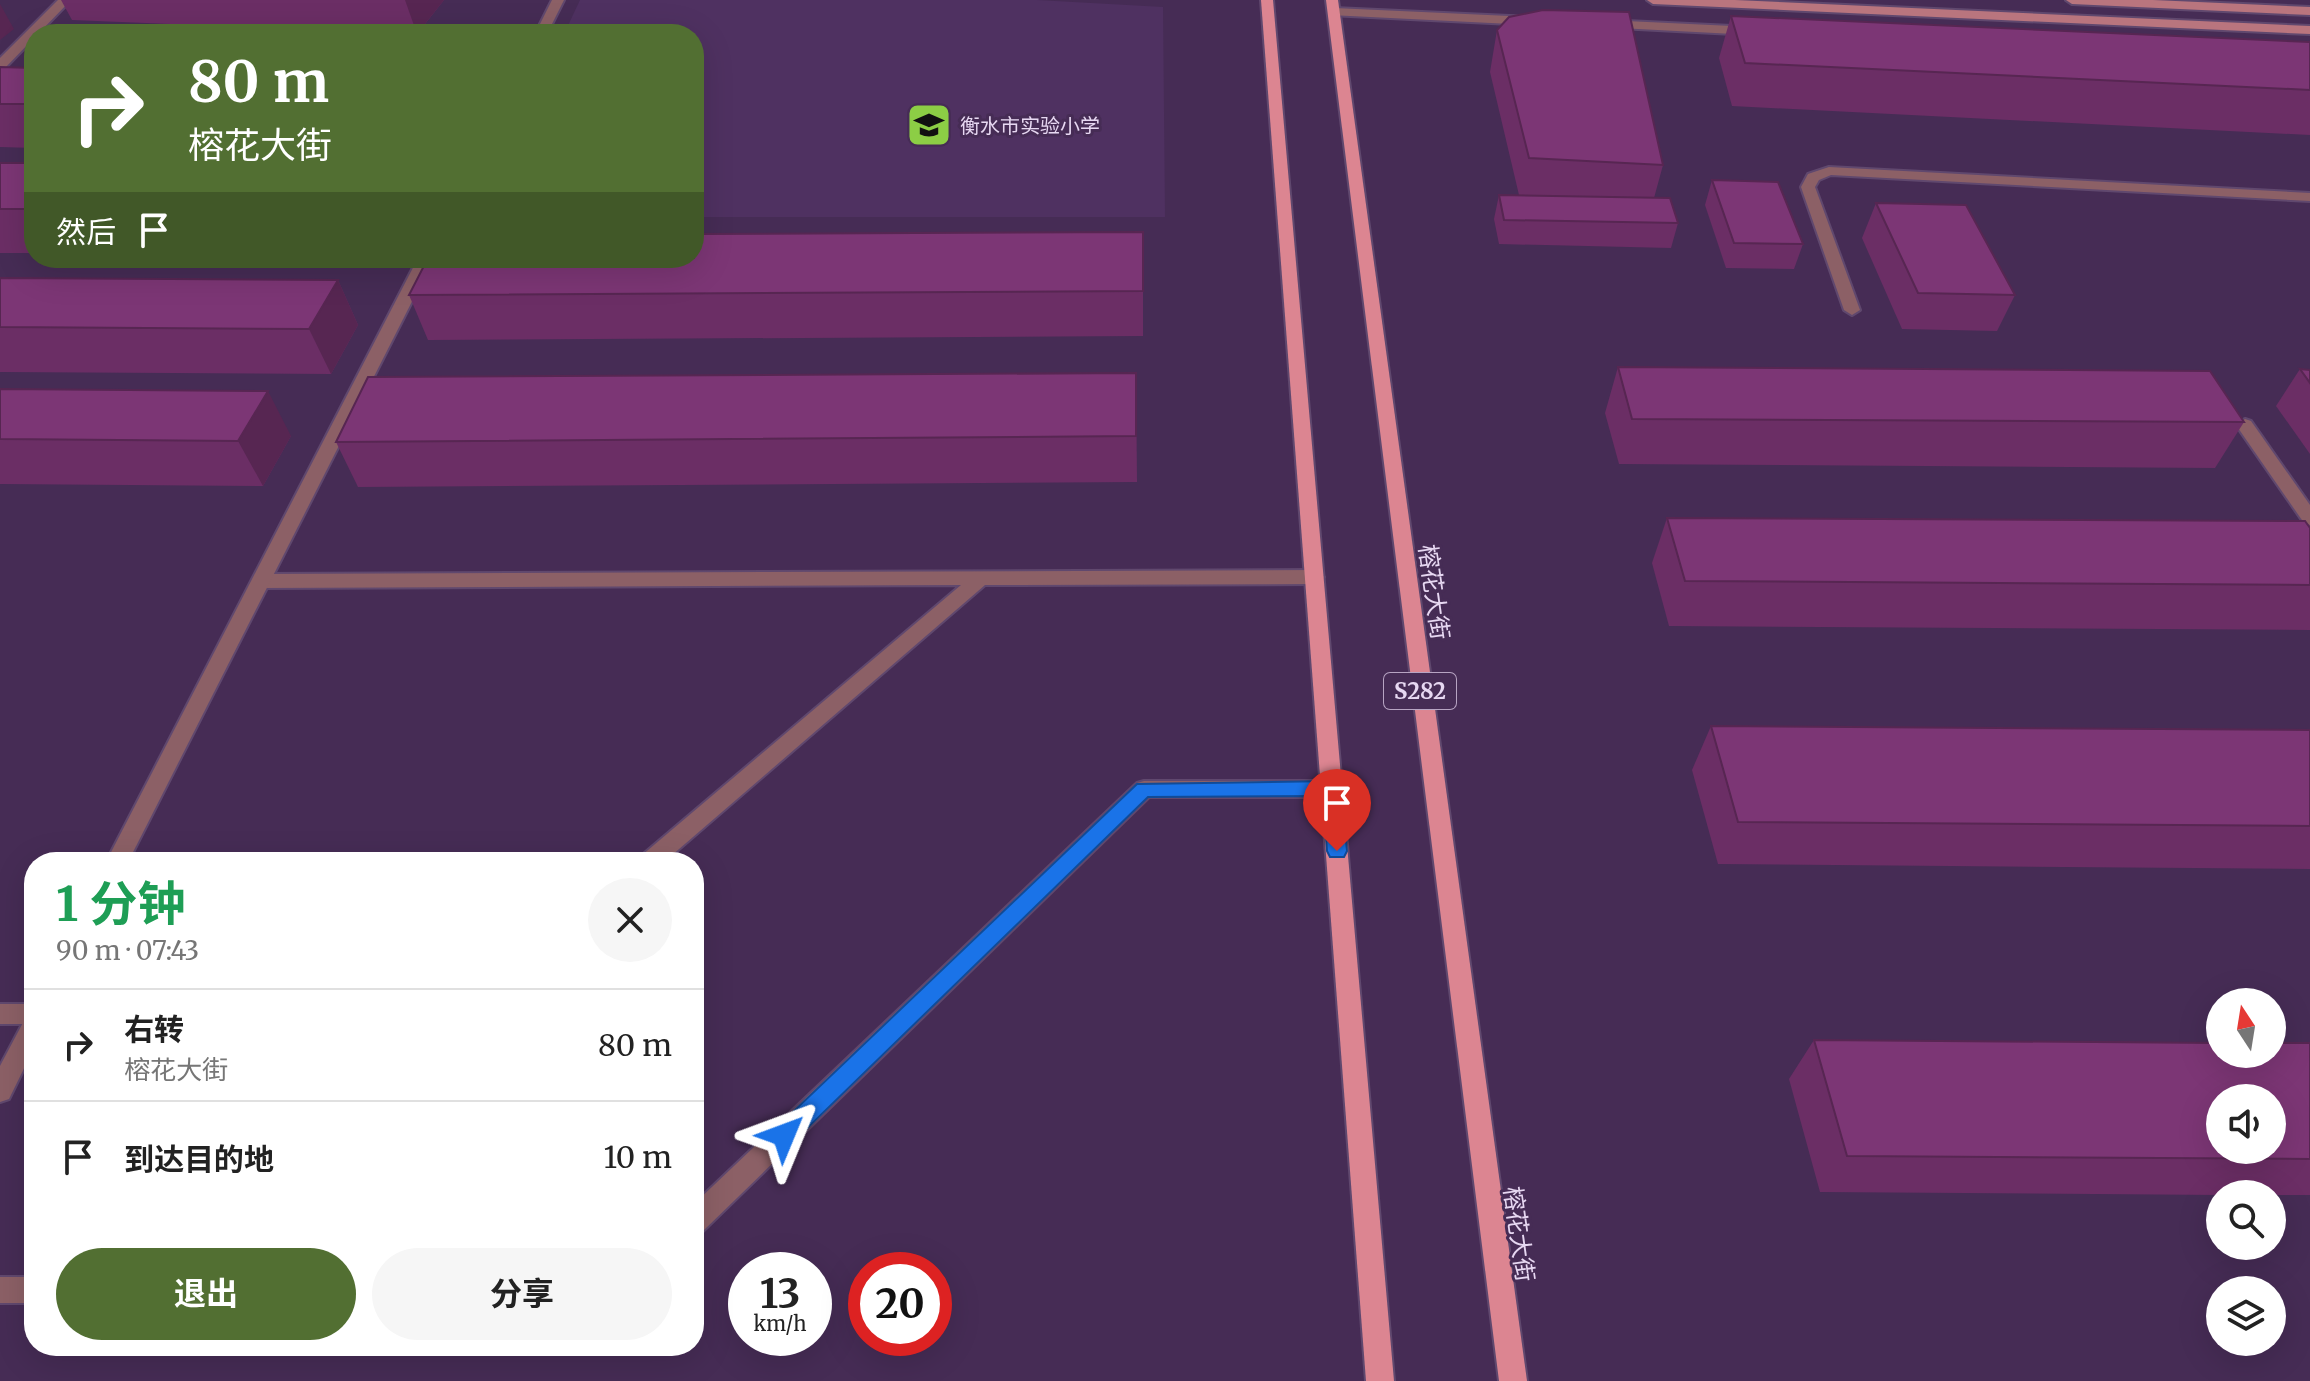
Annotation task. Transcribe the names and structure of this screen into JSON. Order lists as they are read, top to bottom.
{
  "streets": {
    "main road": ["榕花大街", "S282"]
  },
  "places": {
    "school or university": ["衡水市实验小学"]
  },
  "north": "top",
  "page": {
    "turn": ["80 m", "榕花大街"],
    "then": "然后",
    "heading": ["1 分钟", "90 m · 07:43"],
    "list": [
      {
        "name": "右转",
        "note": "榕花大街",
        "value": "80 m"
      },
      {
        "name": "到达目的地",
        "value": "10 m"
      }
    ],
    "buttons": ["退出", "分享"],
    "speed": "13 km/h",
    "limit": "20"
  }
}
